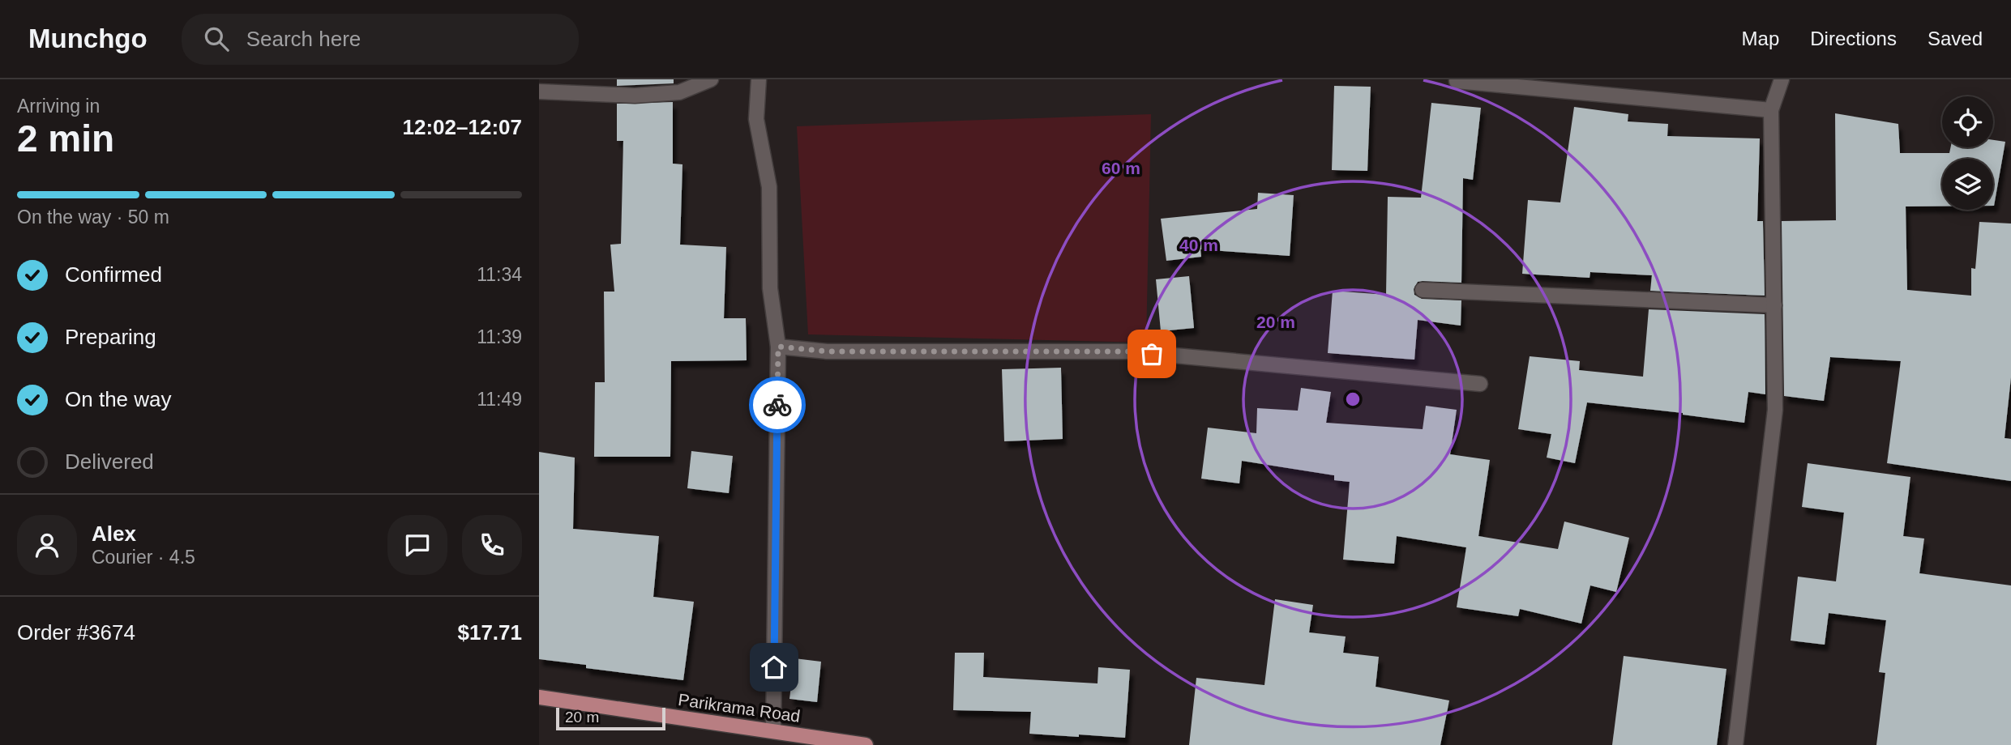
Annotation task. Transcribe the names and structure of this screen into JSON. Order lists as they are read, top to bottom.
{
  "streets": {
    "main road": ["Parikrama Road"]
  },
  "scale_bar": "20 m",
  "page": {
    "header": "Munchgo",
    "search": "Search here",
    "nav": ["Map", "Directions", "Saved"],
    "heading": ["2 min", "Arriving in", "12:02–12:07"],
    "panel": [
      "Alex",
      "Courier · 4.5",
      "Order #3674",
      "$17.71"
    ],
    "bar": "On the way · 50 m",
    "list": [
      ["Confirmed", "11:34"],
      ["Preparing", "11:39"],
      ["On the way", "11:49"],
      "Delivered"
    ],
    "scale": "20 m"
  },
  "rings": ["60 m", "40 m", "20 m"]
}
